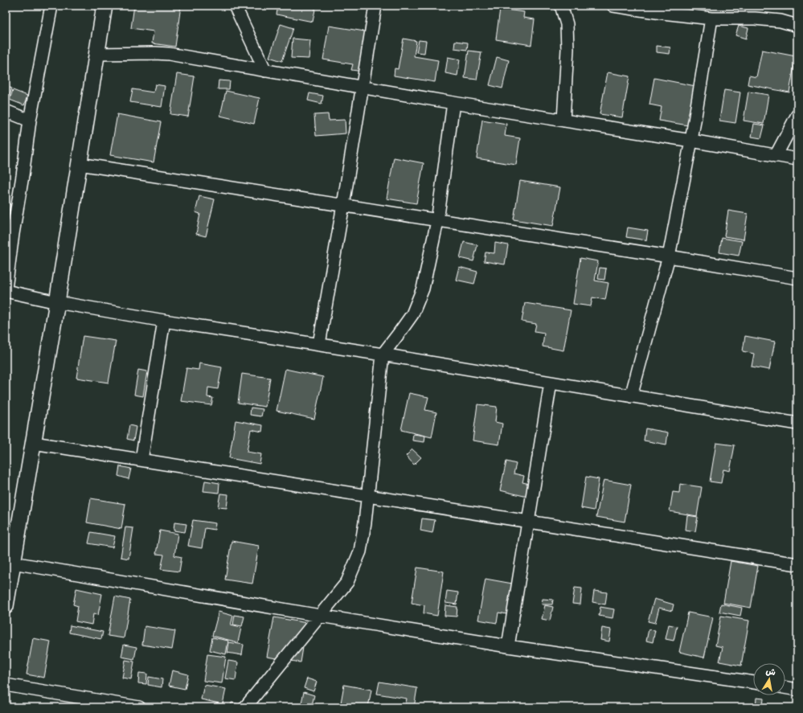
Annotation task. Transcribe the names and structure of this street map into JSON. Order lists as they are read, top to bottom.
{
  "north": "top"
}
